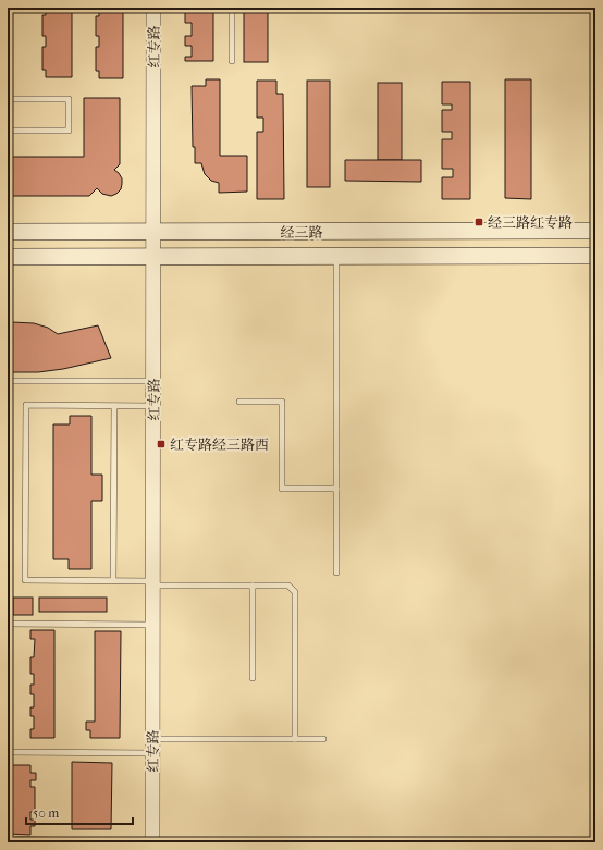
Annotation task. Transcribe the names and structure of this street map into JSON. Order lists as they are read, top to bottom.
{
  "streets": {
    "main road": ["经三路"],
    "street": ["红专路"]
  },
  "crossings": [
    ["红专路", "经三路"]
  ],
  "places": {
    "transit": ["经三路红专路", "红专路经三路西"]
  },
  "scale_bar": "50 m"
}
